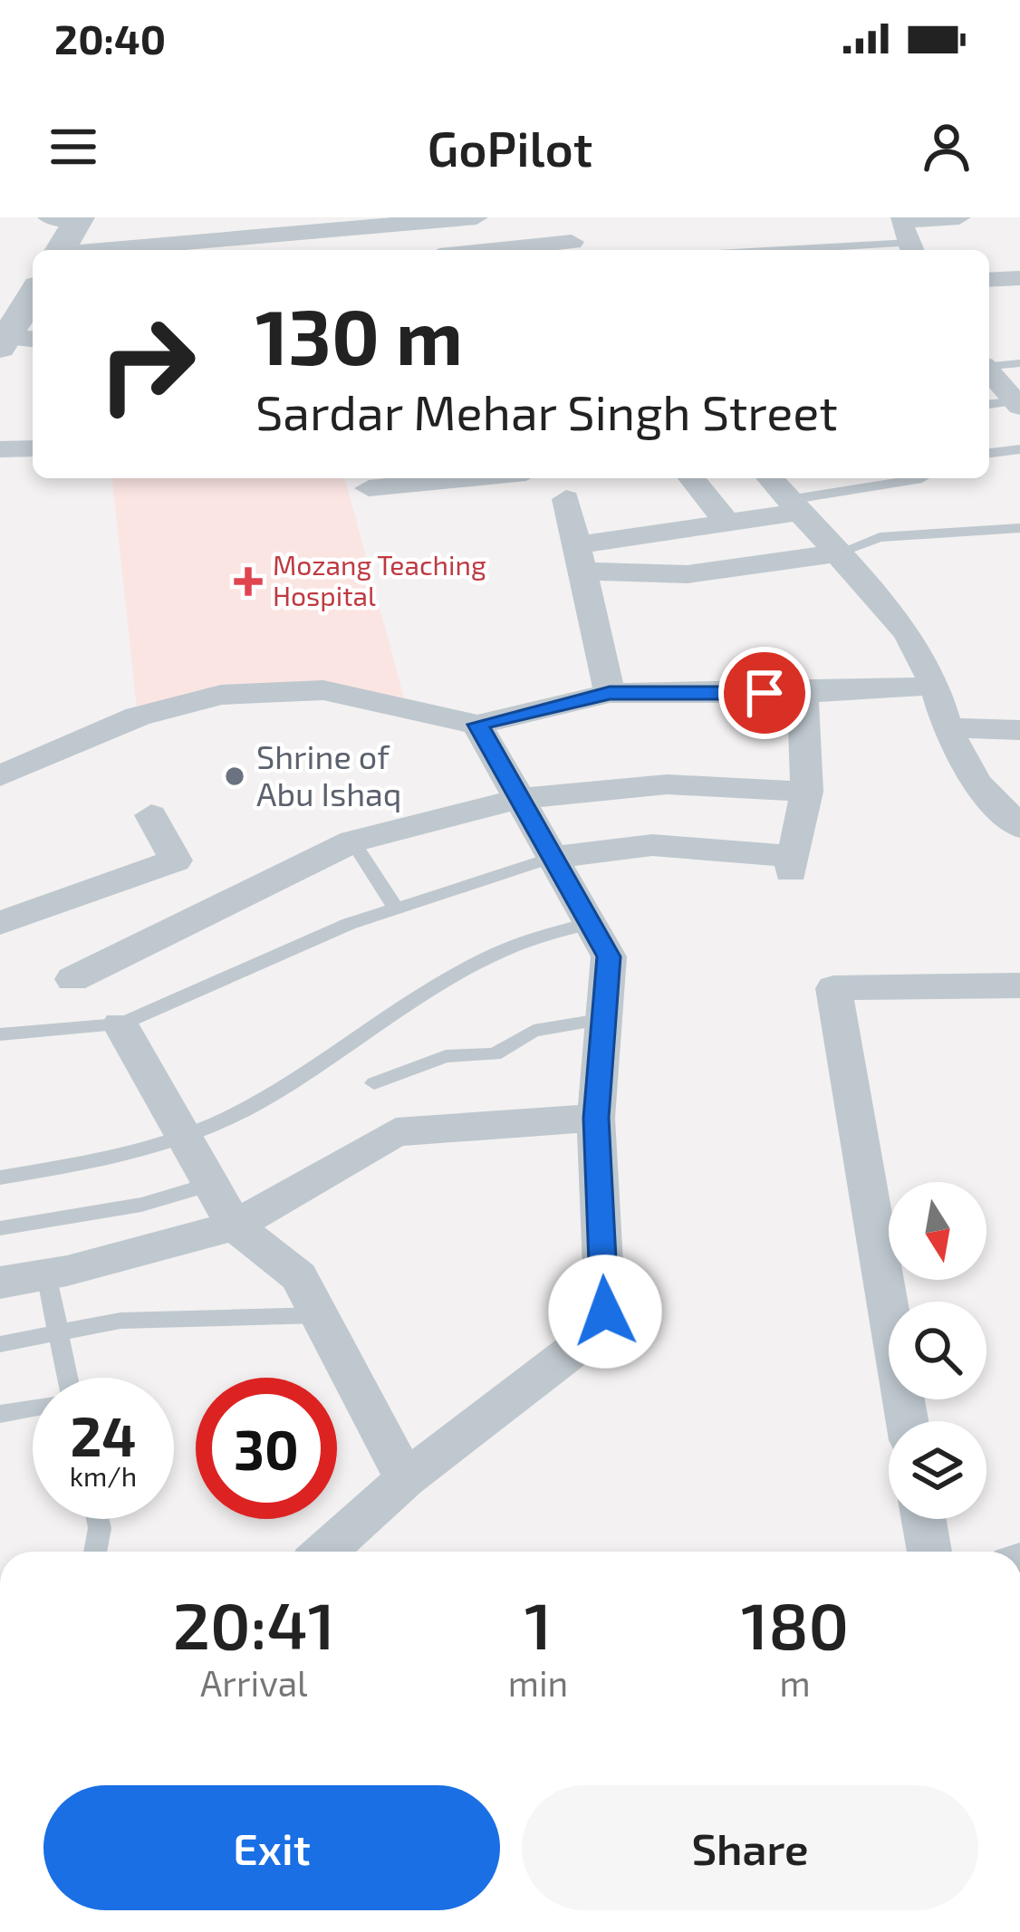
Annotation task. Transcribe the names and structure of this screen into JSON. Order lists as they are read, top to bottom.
{
  "places": {
    "health": ["Mozang Teaching Hospital"],
    "other": ["Shrine of Abu Ishaq"]
  },
  "north": "bottom",
  "page": {
    "status": "20:40",
    "header": "GoPilot",
    "turn": ["130 m", "Sardar Mehar Singh Street"],
    "speed": "24 km/h",
    "limit": "30",
    "eta": [
      "20:41",
      "Arrival",
      "1",
      "min",
      "180",
      "m"
    ],
    "buttons": ["Exit", "Share"]
  }
}
